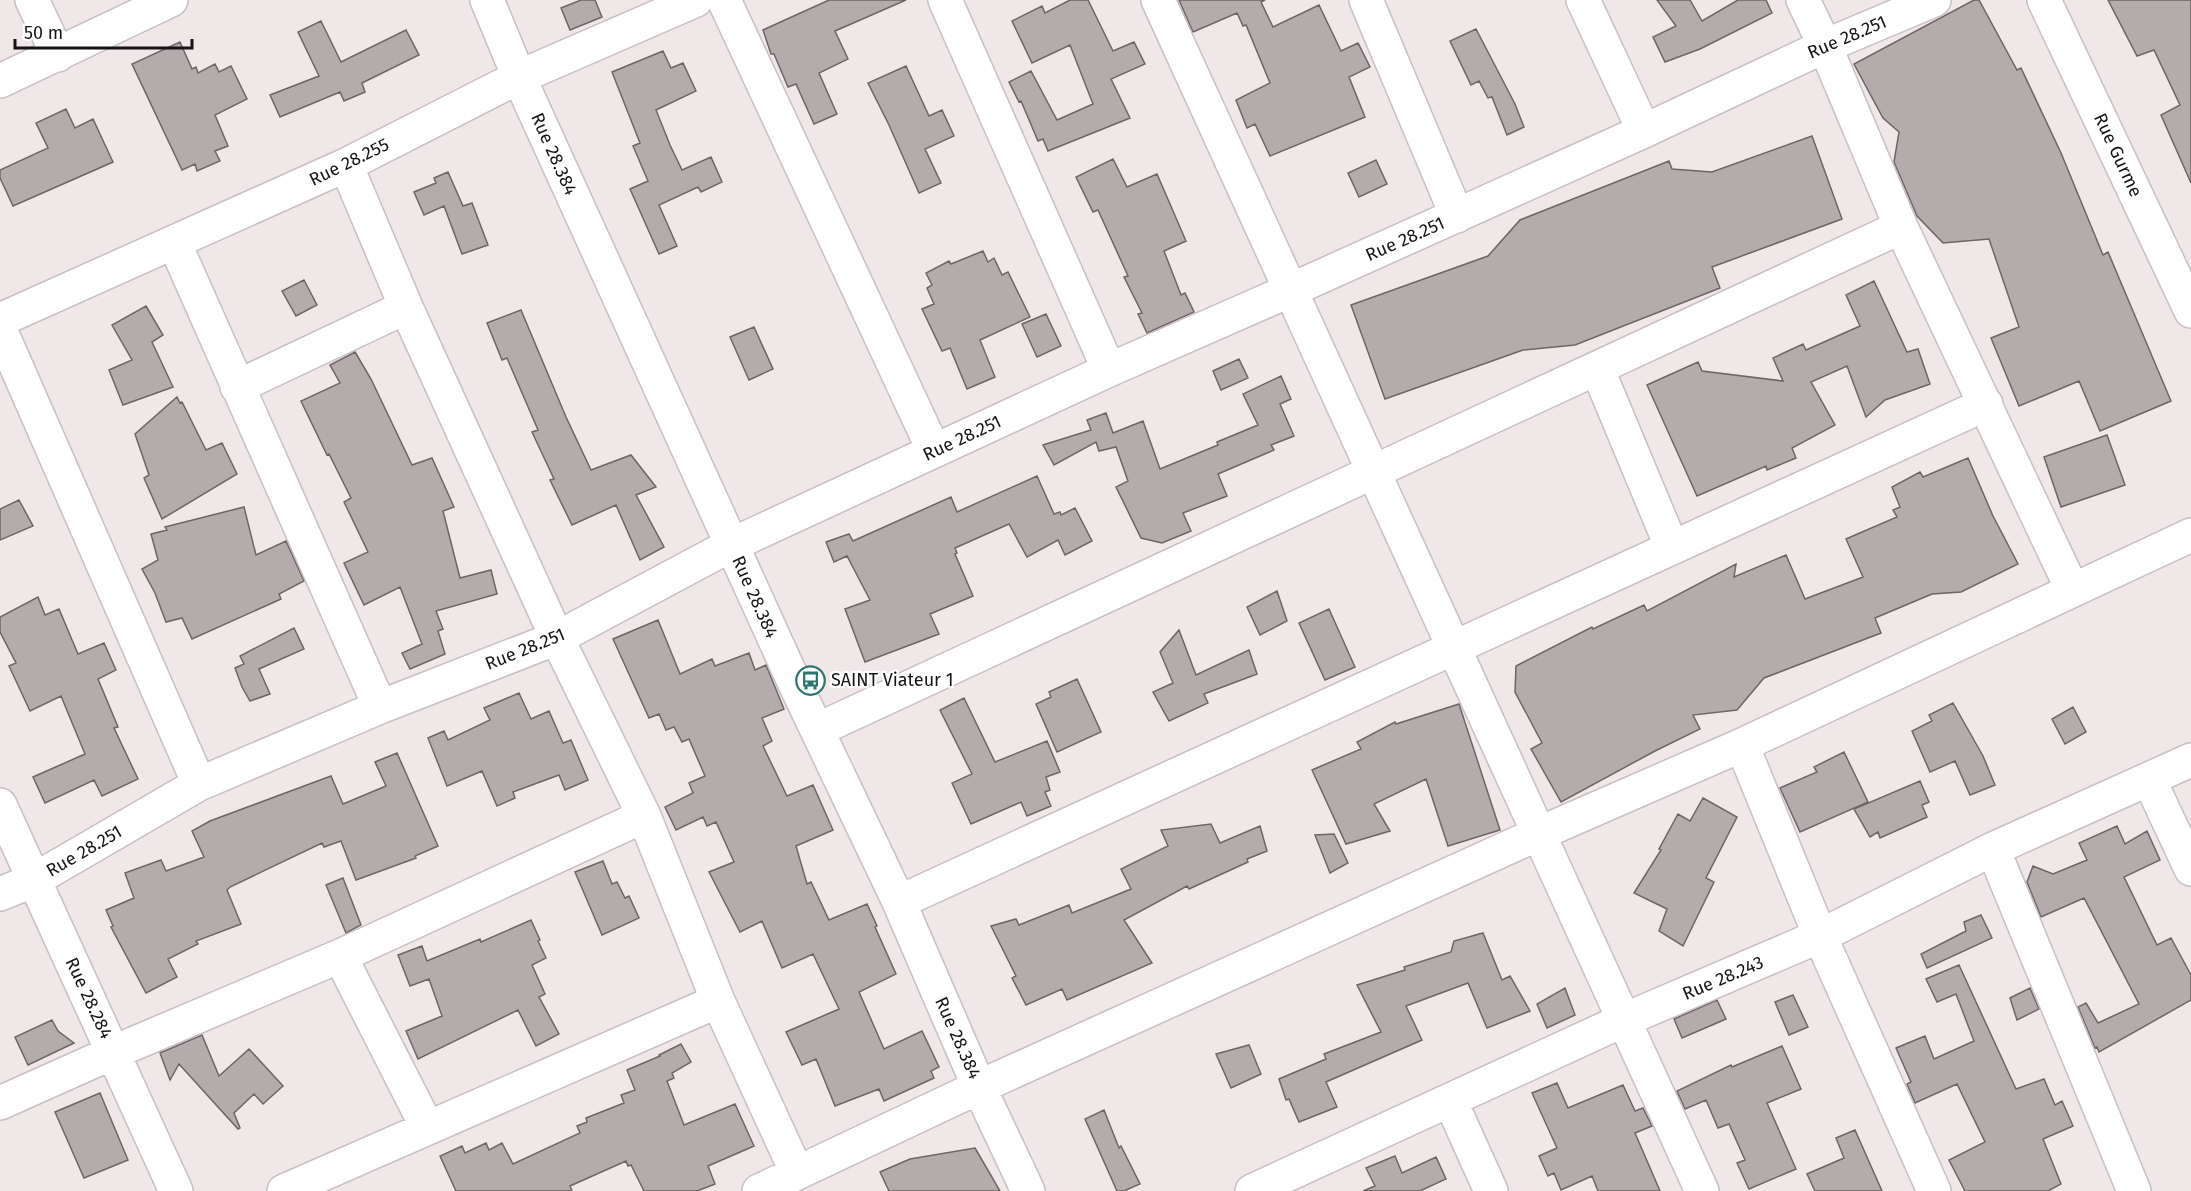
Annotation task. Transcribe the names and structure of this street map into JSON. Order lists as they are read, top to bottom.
{
  "streets": {
    "street": [
      "Rue 28.251",
      "Rue 28.384",
      "Rue Gurme",
      "Rue 28.255",
      "Rue 28.243",
      "Rue 28.284"
    ]
  },
  "crossings": [
    ["Rue 28.251", "Rue 28.384"],
    ["Rue 28.251", "Rue 28.284"],
    ["Rue 28.384", "Rue 28.255"]
  ],
  "places": {
    "bus stop": ["SAINT Viateur 1"]
  },
  "scale_bar": "50 m"
}
